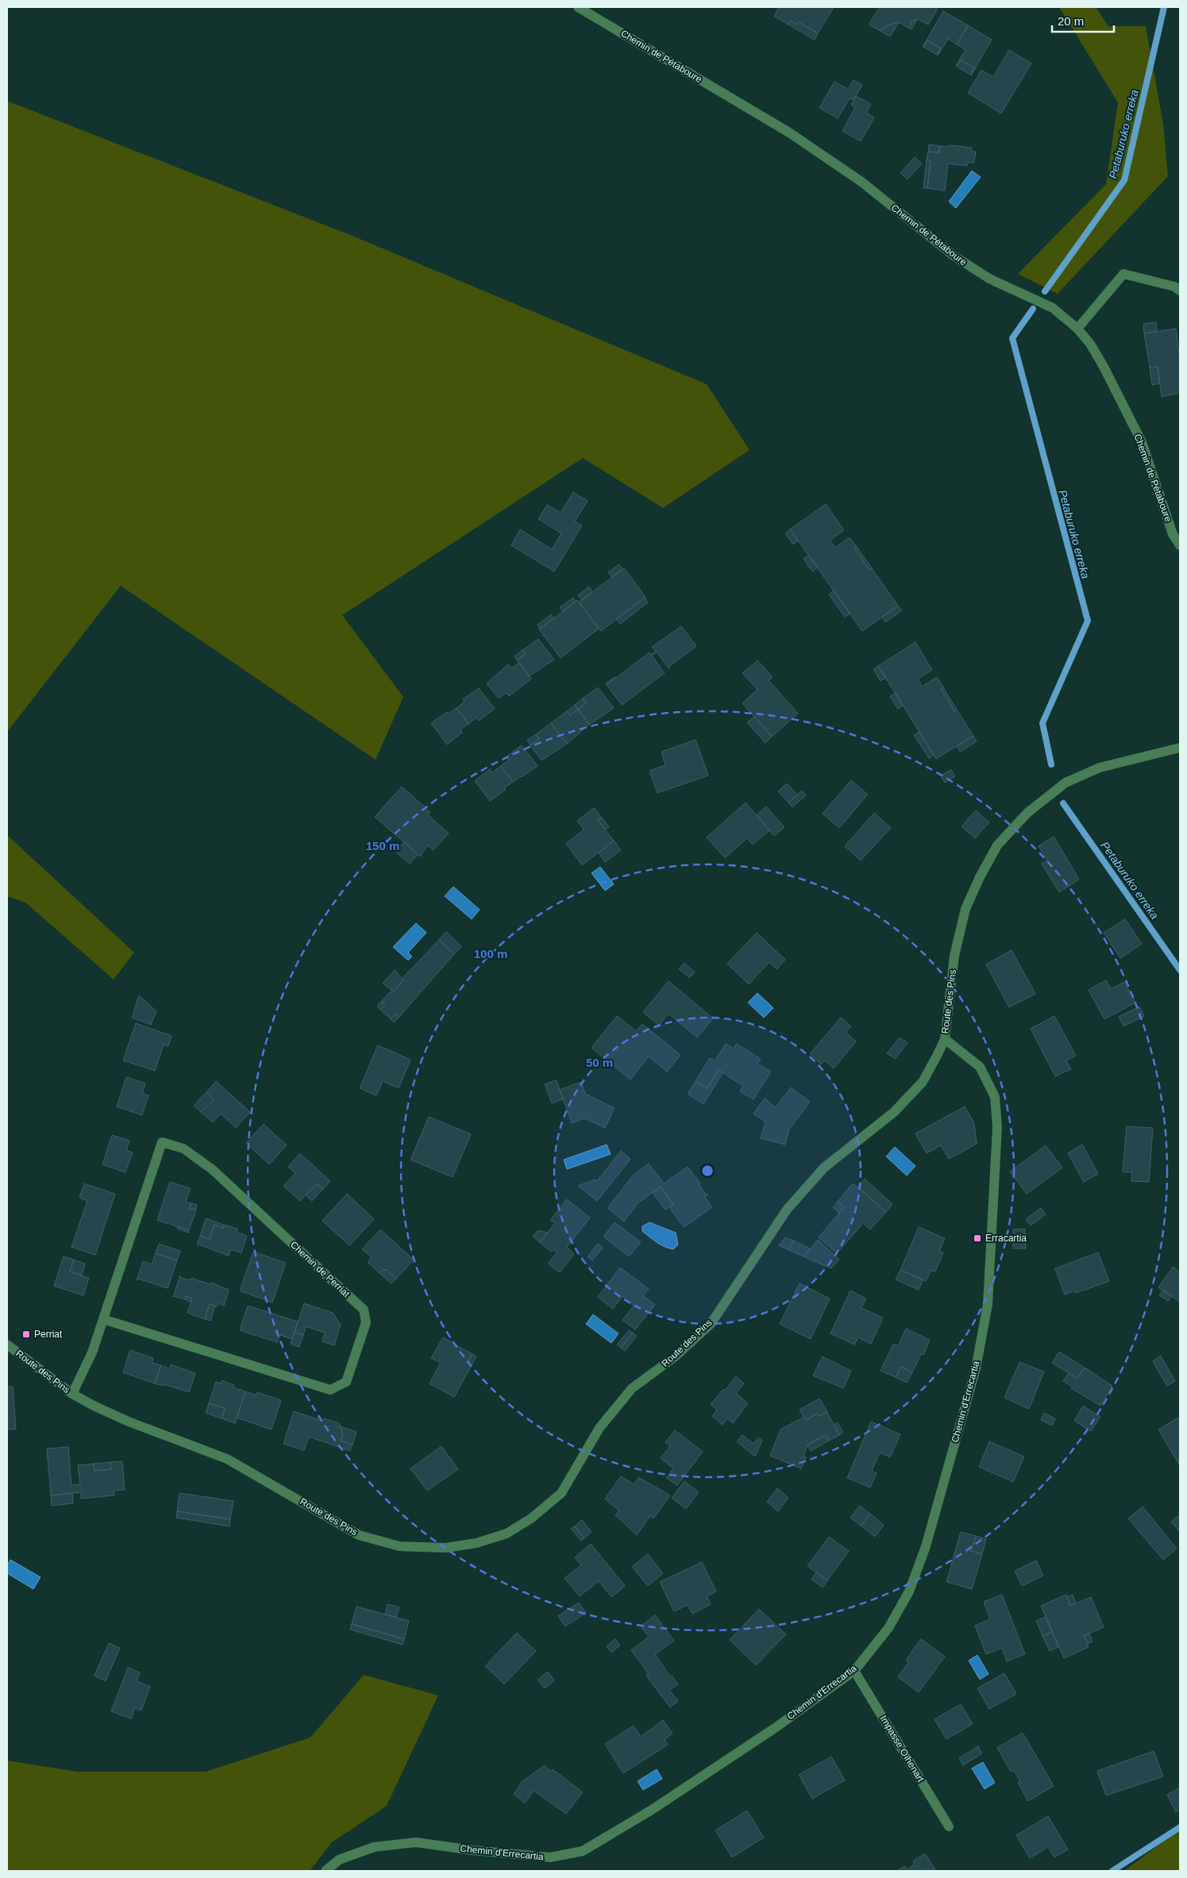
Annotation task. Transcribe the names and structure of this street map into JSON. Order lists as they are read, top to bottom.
{
  "streets": {
    "street": [
      "Chemin de Pétaboure",
      "Route des Pins",
      "Chemin de Perriat",
      "Chemin d'Errecartia",
      "Impasse Oïhenart"
    ]
  },
  "crossings": [
    ["Route des Pins", "Chemin de Perriat"],
    ["Route des Pins", "Chemin d'Errecartia"],
    ["Chemin d'Errecartia", "Impasse Oïhenart"]
  ],
  "water": ["Petaburuko erreka"],
  "places": {
    "transit": ["Erracartia", "Perriat"]
  },
  "scale_bar": "20 m",
  "rings": ["150 m", "100 m", "50 m"]
}
